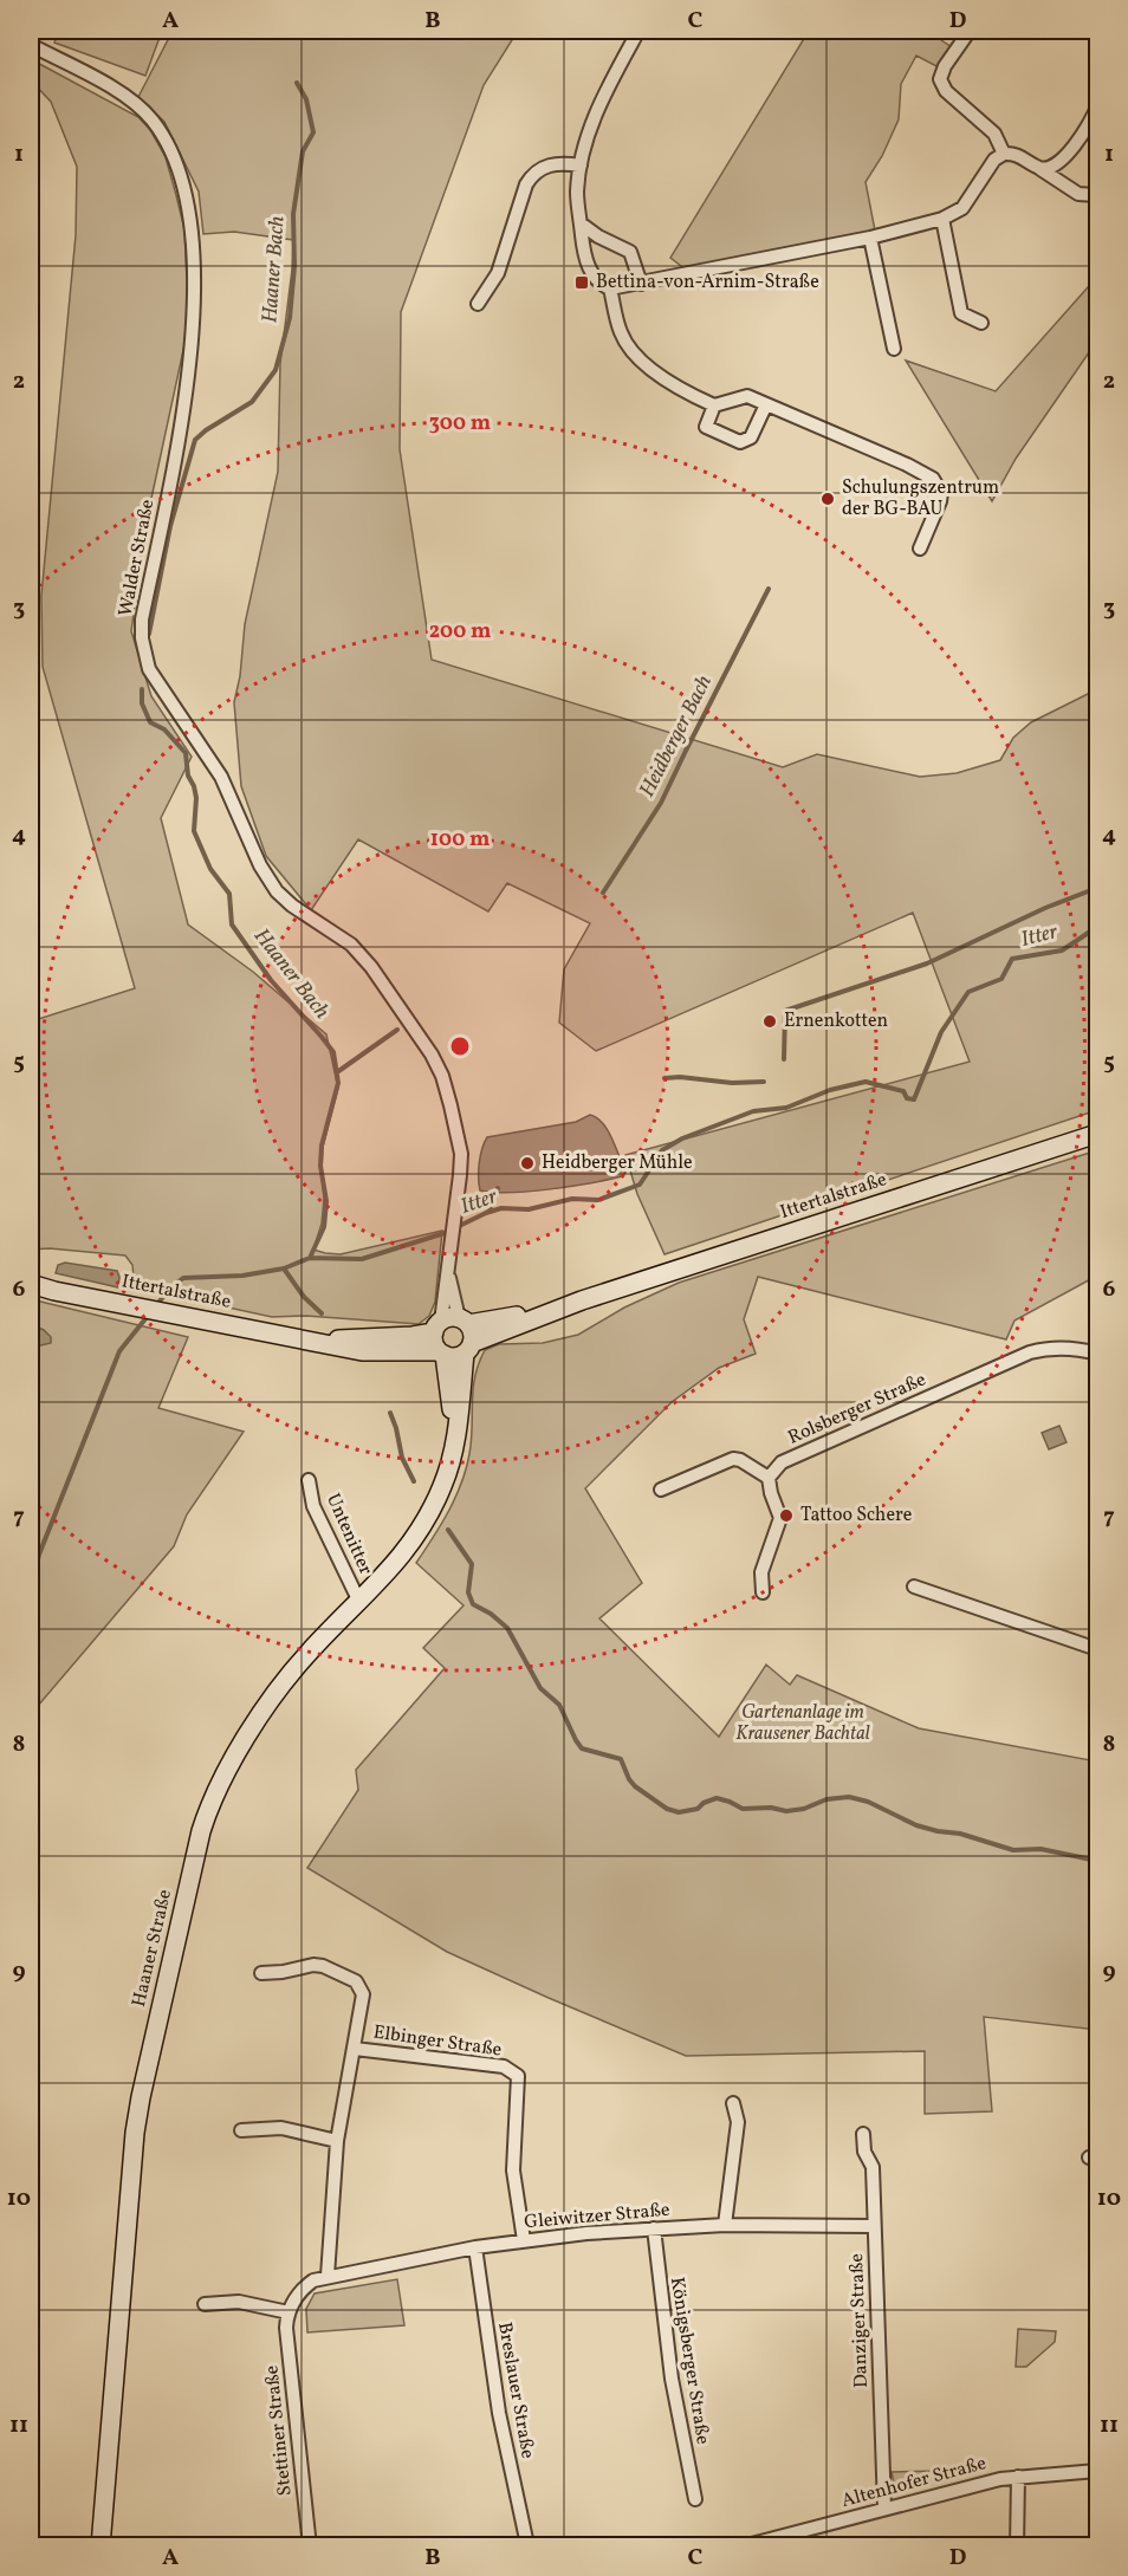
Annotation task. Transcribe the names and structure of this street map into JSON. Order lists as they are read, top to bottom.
{
  "streets": {
    "main road": ["Ittertalstraße", "Haaner Straße"],
    "street": [
      "Walder Straße",
      "Rolsberger Straße",
      "Untenitter",
      "Elbinger Straße",
      "Gleiwitzer Straße",
      "Danziger Straße",
      "Königsberger Straße",
      "Breslauer Straße",
      "Stettiner Straße",
      "Altenhofer Straße"
    ]
  },
  "crossings": [
    ["Ittertalstraße", "Haaner Straße"],
    ["Untenitter", "Haaner Straße"],
    ["Elbinger Straße", "Gleiwitzer Straße"],
    ["Gleiwitzer Straße", "Danziger Straße"],
    ["Gleiwitzer Straße", "Königsberger Straße"],
    ["Gleiwitzer Straße", "Breslauer Straße"],
    ["Danziger Straße", "Altenhofer Straße"]
  ],
  "water": ["Haaner Bach", "Heidberger Bach", "Itter"],
  "parks": ["Gartenanlage im Krausener Bachtal"],
  "places": {
    "transit": ["Bettina-von-Arnim-Straße"],
    "other": [
      "Schulungszentrum der BG-BAU",
      "Ernenkotten",
      "Heidberger Mühle",
      "Tattoo Schere"
    ]
  },
  "grid": {
    "columns": [
      "A",
      "B",
      "C",
      "D"
    ],
    "rows": [
      "1",
      "2",
      "3",
      "4",
      "5",
      "6",
      "7",
      "8",
      "9",
      "10",
      "11"
    ]
  },
  "rings": ["300 m", "200 m", "100 m"]
}
